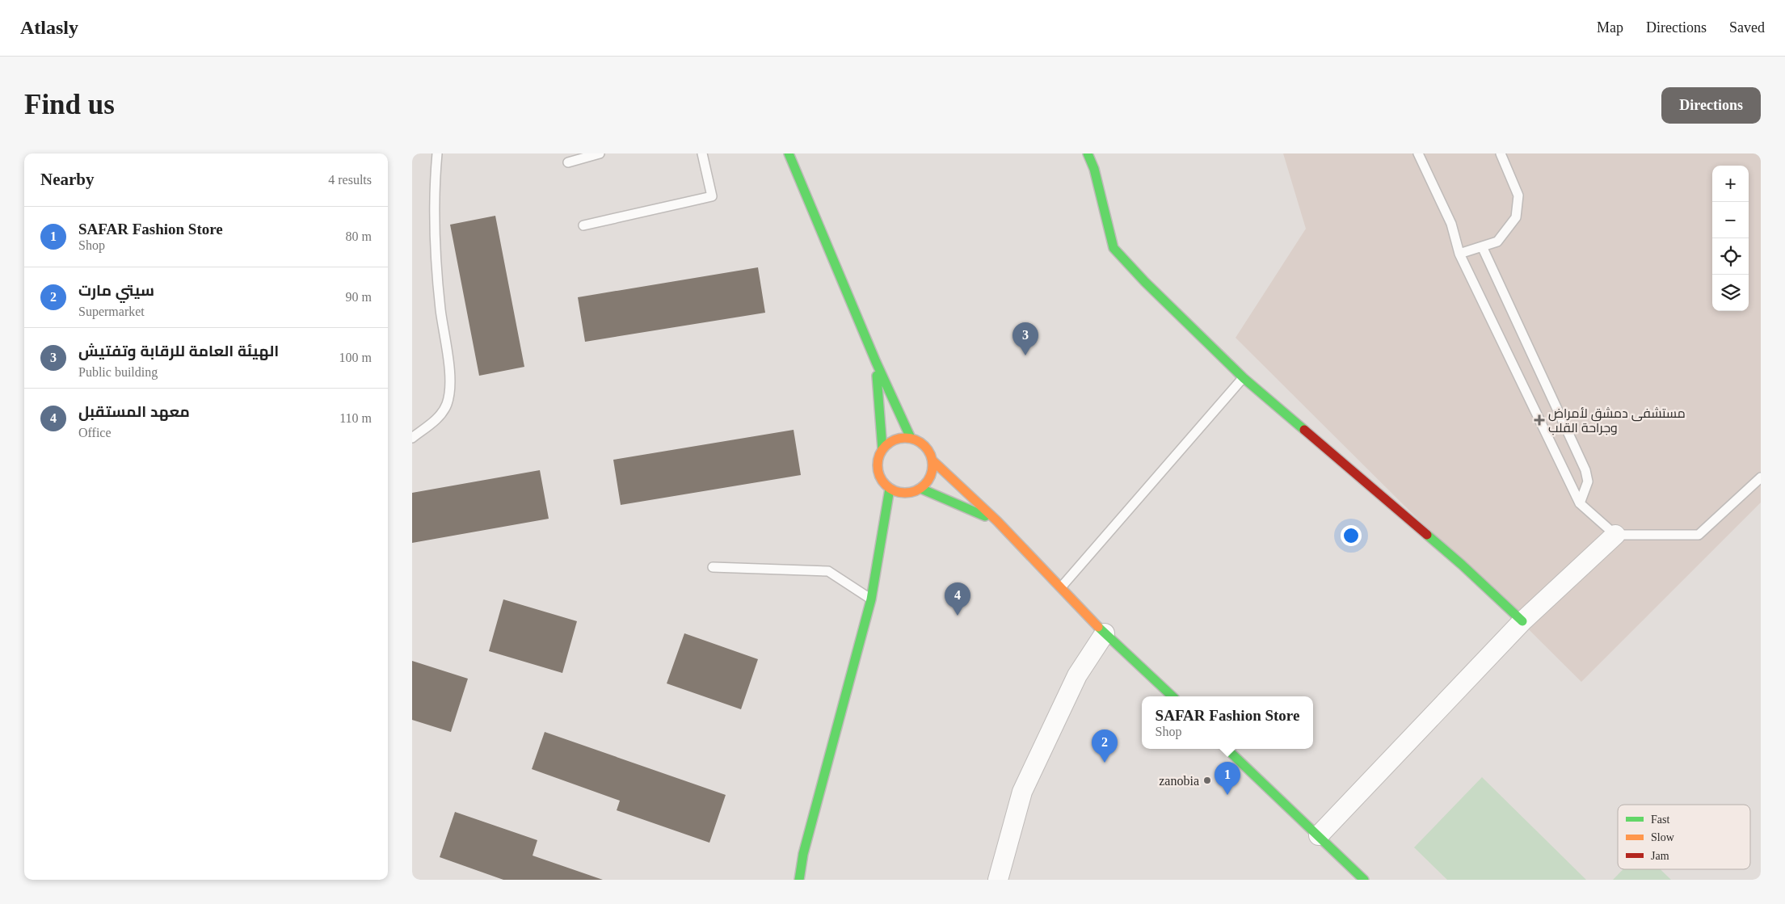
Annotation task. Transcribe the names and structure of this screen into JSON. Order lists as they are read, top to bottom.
{
  "places": {
    "health": ["مستشفى دمشق لأمراض وجراحة القلب"],
    "other": ["zanobia"]
  },
  "legend": ["Fast", "Slow", "Jam"],
  "page": {
    "header": "Atlasly",
    "nav": ["Map", "Directions", "Saved"],
    "buttons": "Directions",
    "title": "Find us",
    "heading": ["Nearby", "4 results"],
    "map_buttons": ["+", "−"],
    "list": [
      {
        "mark": "1",
        "name": "SAFAR Fashion Store",
        "note": "Shop",
        "value": "80 m"
      },
      {
        "mark": "2",
        "name": "سيتي مارت",
        "note": "Supermarket",
        "value": "90 m"
      },
      {
        "mark": "3",
        "name": "الهيئة العامة للرقابة وتفتيش",
        "note": "Public building",
        "value": "100 m"
      },
      {
        "mark": "4",
        "name": "معهد المستقبل",
        "note": "Office",
        "value": "110 m"
      }
    ],
    "pins": [
      "3",
      "4",
      "2",
      "1"
    ],
    "popup": ["SAFAR Fashion Store", "Shop"]
  }
}
